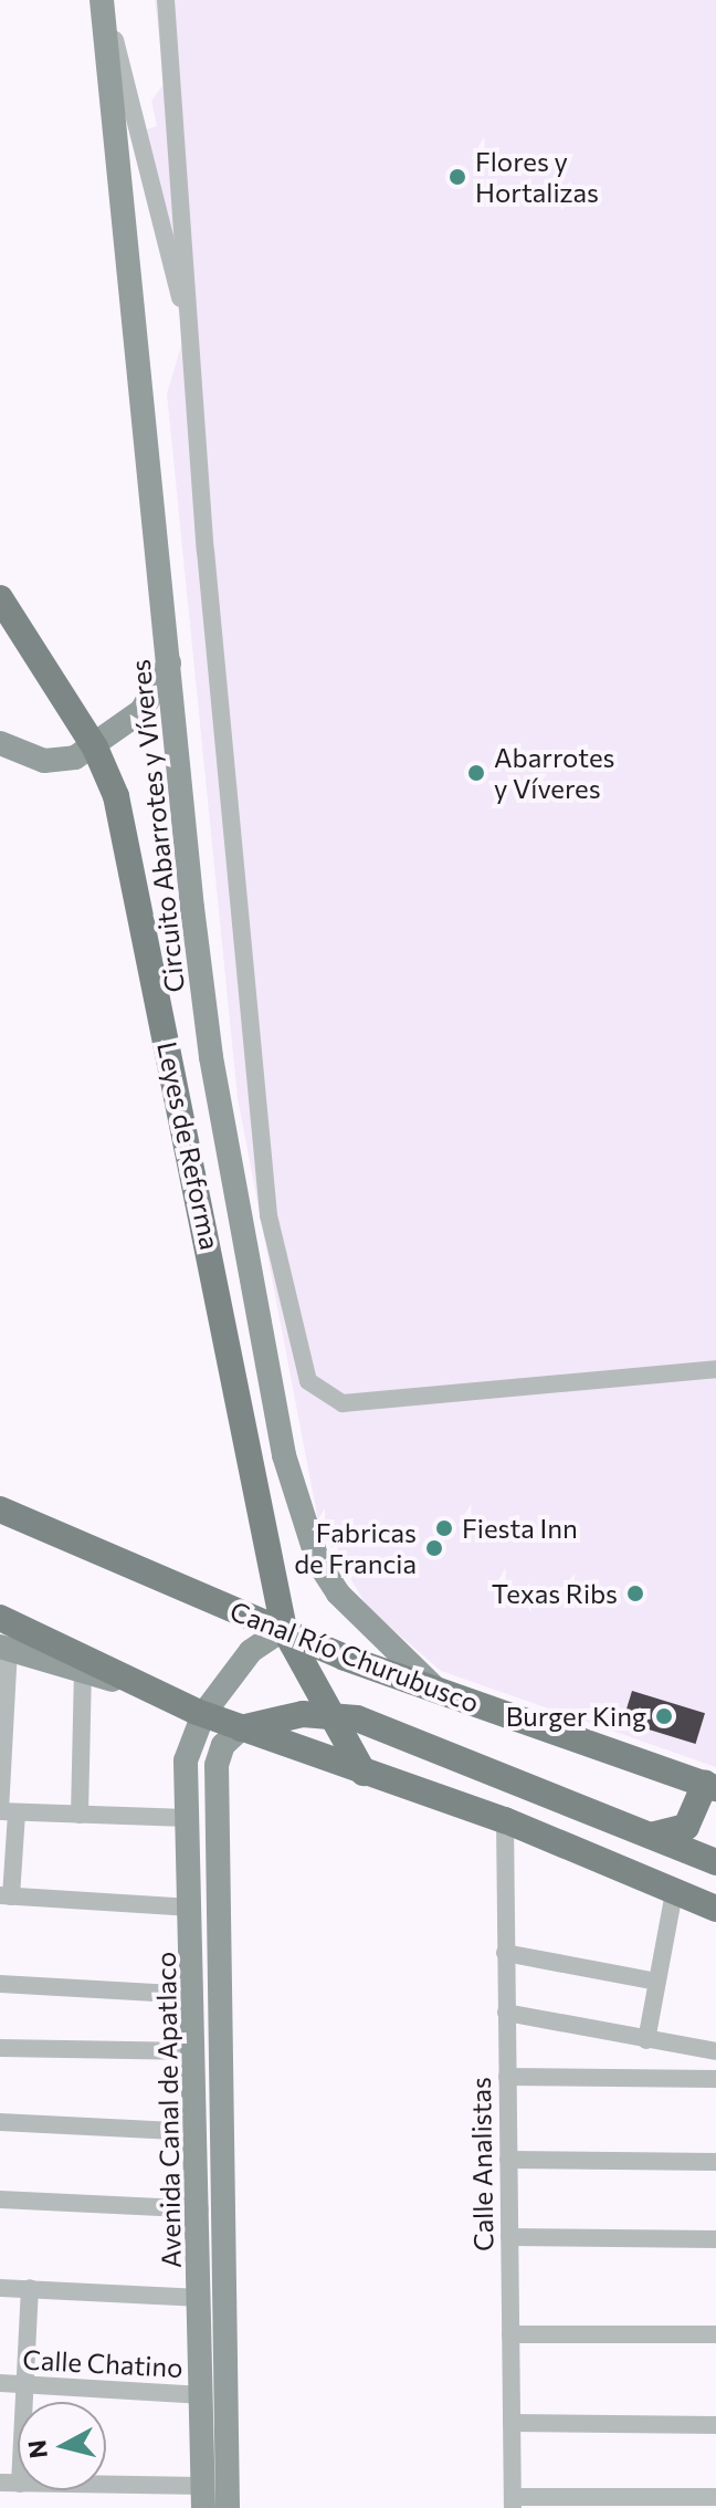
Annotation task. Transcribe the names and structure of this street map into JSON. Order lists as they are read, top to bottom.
{
  "streets": {
    "main road": ["Leyes de Reforma", "Canal Río Churubusco"],
    "street": [
      "Circuito Abarrotes y Víveres",
      "Avenida Canal de Apatlaco",
      "Calle Analistas",
      "Calle Chatino"
    ]
  },
  "crossings": [
    ["Circuito Abarrotes y Víveres", "Canal Río Churubusco"],
    ["Leyes de Reforma", "Canal Río Churubusco"],
    ["Leyes de Reforma", "Avenida Canal de Apatlaco"],
    ["Canal Río Churubusco", "Avenida Canal de Apatlaco"],
    ["Avenida Canal de Apatlaco", "Calle Chatino"]
  ],
  "places": [
    "Flores y Hortalizas",
    "Abarrotes y Víveres",
    "Fiesta Inn",
    "Fabricas de Francia",
    "Texas Ribs",
    "Burger King"
  ],
  "north": "left"
}
